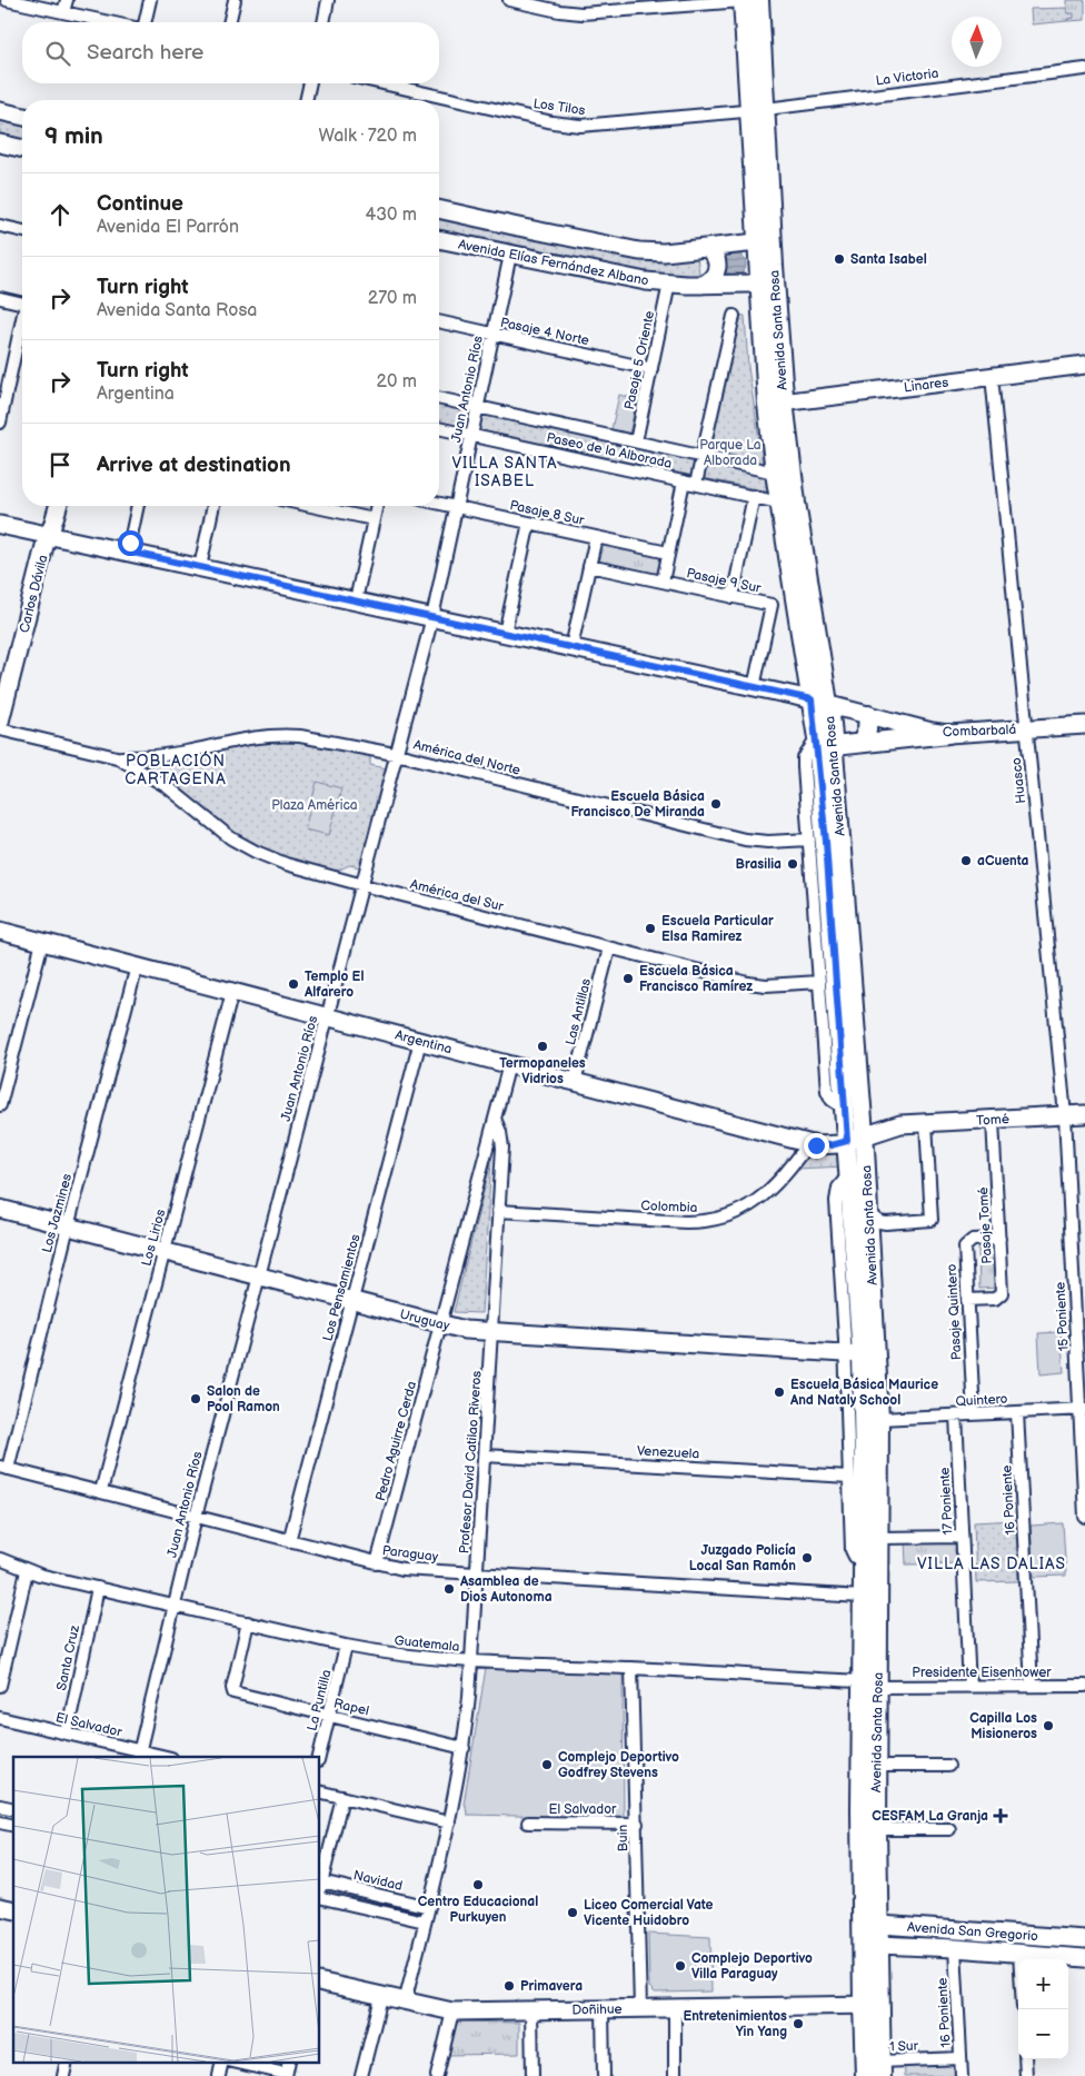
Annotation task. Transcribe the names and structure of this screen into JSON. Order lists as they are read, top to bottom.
{
  "streets": {
    "main road": ["Avenida Santa Rosa"],
    "street": [
      "La Victoria",
      "Los Tilos",
      "Avenida Elías Fernández Albano",
      "Pasaje 4 Norte",
      "Pasaje 5 Oriente",
      "Linares",
      "Juan Antonio Ríos",
      "Paseo de la Alborada",
      "Pasaje 8 Sur",
      "Pasaje 9 Sur",
      "Carlos Dávila",
      "Combarbalá",
      "América del Norte",
      "Huasco",
      "América del Sur",
      "Las Antillas",
      "Argentina",
      "Tomé",
      "Colombia",
      "Los Jazmines",
      "Pasaje Tomé",
      "Los Lirios",
      "Los Pensamientos",
      "Pasaje Quintero",
      "15 Poniente",
      "Uruguay",
      "Quintero",
      "Pedro Aguirre Cerda",
      "Venezuela",
      "Profesor David Catilao Riveros",
      "16 Poniente",
      "17 Poniente",
      "Paraguay",
      "Guatemala",
      "Santa Cruz",
      "Presidente Eisenhower",
      "La Puntilla",
      "Rapel",
      "El Salvador",
      "Buin",
      "Navidad",
      "Avenida San Gregorio",
      "Doñihue",
      "1 Sur"
    ]
  },
  "crossings": [
    ["La Victoria", "Los Tilos"],
    ["La Victoria", "Avenida Santa Rosa"],
    ["Los Tilos", "Avenida Santa Rosa"],
    ["Avenida Elías Fernández Albano", "Avenida Santa Rosa"],
    ["Avenida Elías Fernández Albano", "Pasaje 5 Oriente"],
    ["Avenida Elías Fernández Albano", "Juan Antonio Ríos"],
    ["Avenida Santa Rosa", "Linares"],
    ["Avenida Santa Rosa", "Paseo de la Alborada"],
    ["Avenida Santa Rosa", "Combarbalá"],
    ["Avenida Santa Rosa", "América del Norte"],
    ["Avenida Santa Rosa", "América del Sur"],
    ["Avenida Santa Rosa", "Argentina"],
    ["Avenida Santa Rosa", "Tomé"],
    ["Avenida Santa Rosa", "Uruguay"],
    ["Avenida Santa Rosa", "Quintero"],
    ["Avenida Santa Rosa", "Venezuela"],
    ["Avenida Santa Rosa", "Paraguay"],
    ["Avenida Santa Rosa", "Guatemala"],
    ["Avenida Santa Rosa", "Presidente Eisenhower"],
    ["Avenida Santa Rosa", "Avenida San Gregorio"],
    ["Avenida Santa Rosa", "Doñihue"],
    ["Avenida Santa Rosa", "1 Sur"],
    ["Pasaje 4 Norte", "Pasaje 5 Oriente"],
    ["Pasaje 4 Norte", "Juan Antonio Ríos"],
    ["Pasaje 5 Oriente", "Paseo de la Alborada"],
    ["Linares", "Huasco"],
    ["Juan Antonio Ríos", "Paseo de la Alborada"],
    ["Juan Antonio Ríos", "Pasaje 8 Sur"],
    ["Juan Antonio Ríos", "Combarbalá"],
    ["Juan Antonio Ríos", "América del Norte"],
    ["Juan Antonio Ríos", "América del Sur"],
    ["Juan Antonio Ríos", "Argentina"],
    ["Juan Antonio Ríos", "Uruguay"],
    ["Juan Antonio Ríos", "Paraguay"],
    ["Juan Antonio Ríos", "Guatemala"],
    ["Juan Antonio Ríos", "El Salvador"],
    ["Pasaje 9 Sur", "Combarbalá"],
    ["Carlos Dávila", "Combarbalá"],
    ["Combarbalá", "Huasco"],
    ["América del Norte", "América del Sur"],
    ["Huasco", "Tomé"],
    ["Huasco", "15 Poniente"],
    ["América del Sur", "Las Antillas"],
    ["Las Antillas", "Argentina"],
    ["Argentina", "Tomé"],
    ["Argentina", "Colombia"],
    ["Argentina", "Los Jazmines"],
    ["Argentina", "Los Lirios"],
    ["Argentina", "Los Pensamientos"],
    ["Tomé", "Pasaje Tomé"],
    ["Tomé", "15 Poniente"],
    ["Colombia", "Profesor David Catilao Riveros"],
    ["Los Jazmines", "Uruguay"],
    ["Los Jazmines", "Paraguay"],
    ["Pasaje Tomé", "Pasaje Quintero"],
    ["Los Lirios", "Uruguay"],
    ["Los Lirios", "Paraguay"],
    ["Los Pensamientos", "Uruguay"],
    ["Los Pensamientos", "Paraguay"],
    ["Pasaje Quintero", "Quintero"],
    ["15 Poniente", "Quintero"],
    ["Uruguay", "Pedro Aguirre Cerda"],
    ["Uruguay", "Profesor David Catilao Riveros"],
    ["Quintero", "16 Poniente"],
    ["Quintero", "17 Poniente"],
    ["Pedro Aguirre Cerda", "Paraguay"],
    ["Venezuela", "Profesor David Catilao Riveros"],
    ["Profesor David Catilao Riveros", "Paraguay"],
    ["Profesor David Catilao Riveros", "Guatemala"],
    ["Profesor David Catilao Riveros", "Rapel"],
    ["Profesor David Catilao Riveros", "Navidad"],
    ["Profesor David Catilao Riveros", "Doñihue"],
    ["16 Poniente", "Presidente Eisenhower"],
    ["16 Poniente", "Avenida San Gregorio"],
    ["16 Poniente", "1 Sur"],
    ["17 Poniente", "Presidente Eisenhower"],
    ["Guatemala", "Santa Cruz"],
    ["Guatemala", "Presidente Eisenhower"],
    ["Guatemala", "La Puntilla"],
    ["Guatemala", "Rapel"],
    ["Guatemala", "Buin"],
    ["Santa Cruz", "El Salvador"],
    ["La Puntilla", "Rapel"],
    ["El Salvador", "Buin"],
    ["Buin", "Doñihue"]
  ],
  "districts": ["VILLA SANTA ISABEL", "POBLACIÓN CARTAGENA", "VILLA LAS DALIAS"],
  "parks": ["Parque La Alborada", "Plaza América"],
  "places": {
    "other": [
      "Santa Isabel",
      "Escuela Básica Francisco De Miranda",
      "aCuenta",
      "Brasilia",
      "Escuela Particular Elsa Ramirez",
      "Escuela Básica Francisco Ramírez",
      "Templo El Alfarero",
      "Termopaneles Vidrios",
      "Escuela Básica Maurice And Nataly School",
      "Salon de Pool Ramon",
      "Juzgado Policía Local San Ramón",
      "Asamblea de Dios Autonoma",
      "Capilla Los Misioneros",
      "Complejo Deportivo Godfrey Stevens",
      "Centro Educacional Purkuyen",
      "Liceo Comercial Vate Vicente Huidobro",
      "Complejo Deportivo Villa Paraguay",
      "Primavera",
      "Entretenimientos Yin Yang"
    ],
    "health": ["CESFAM La Granja"]
  },
  "north": "top",
  "page": {
    "search": "Search here",
    "heading": ["9 min", "Walk · 720 m"],
    "list": [
      ["Continue", "Avenida El Parrón", "430 m"],
      ["Turn right", "Avenida Santa Rosa", "270 m"],
      ["Turn right", "Argentina", "20 m"],
      "Arrive at destination"
    ],
    "map_buttons": ["+", "−"]
  }
}
